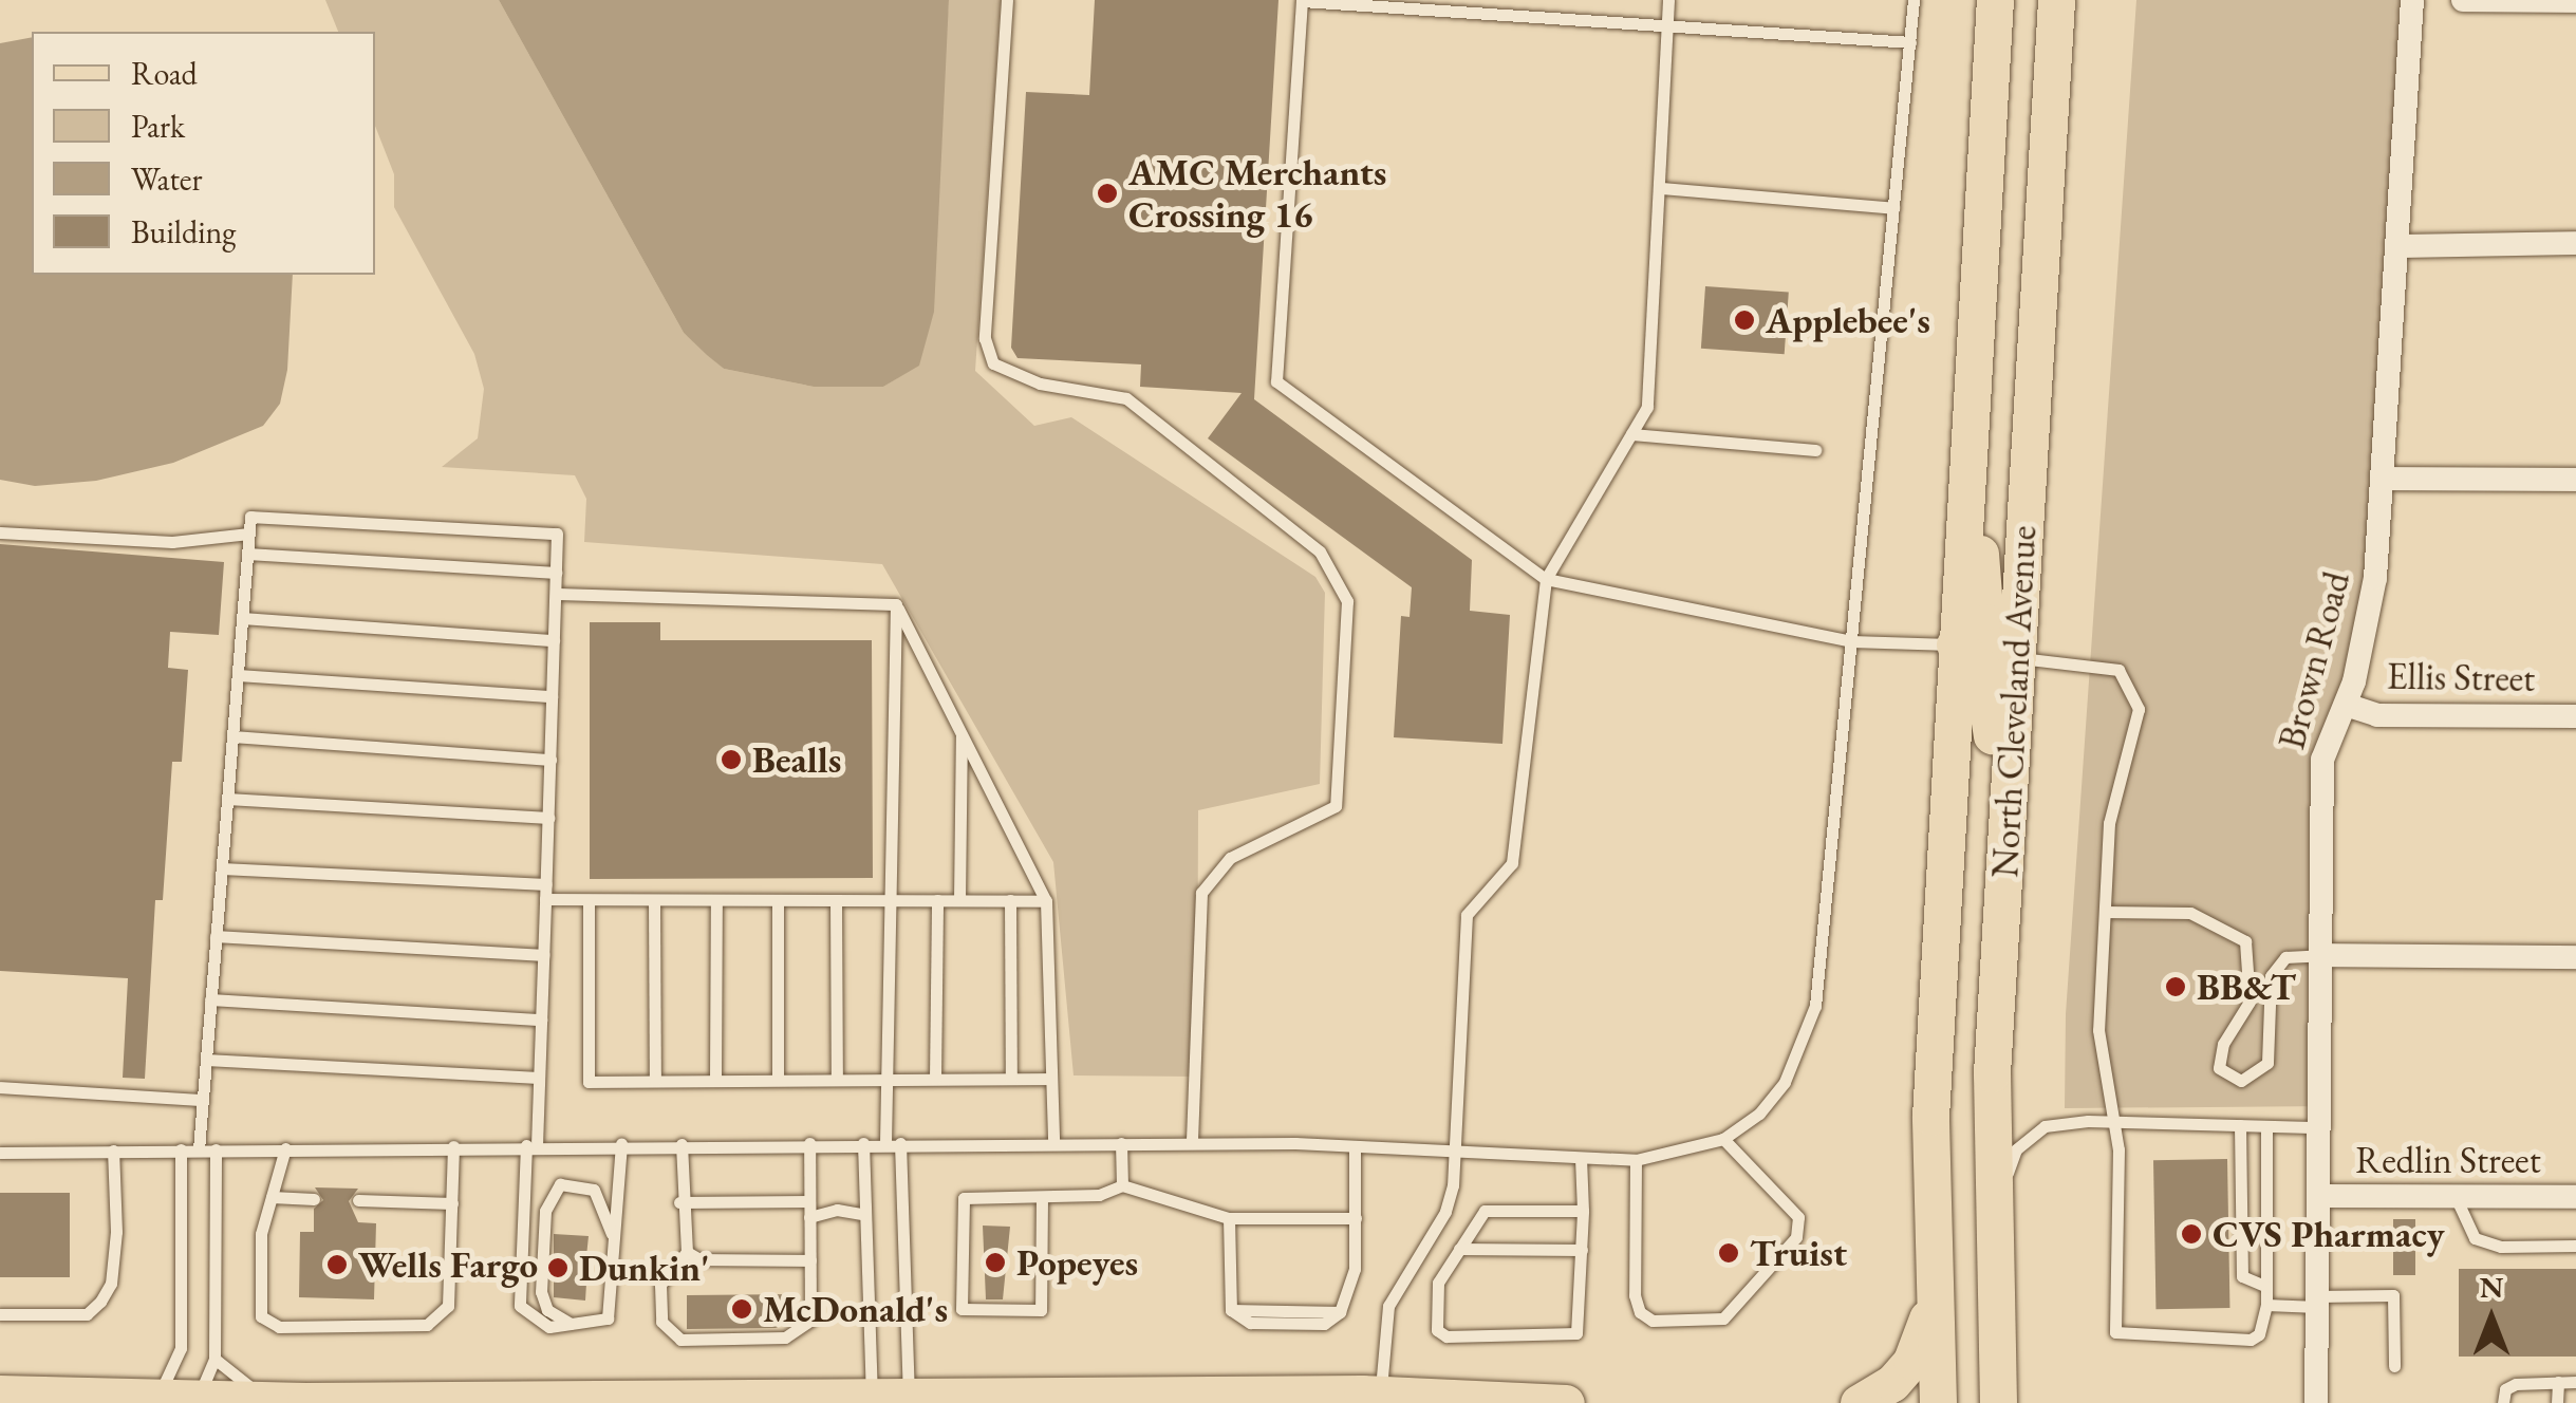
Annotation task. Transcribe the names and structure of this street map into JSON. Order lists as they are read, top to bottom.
{
  "streets": {
    "main road": ["North Cleveland Avenue"],
    "street": ["Brown Road", "Ellis Street", "Redlin Street"]
  },
  "crossings": [
    ["Brown Road", "Ellis Street"],
    ["Brown Road", "Redlin Street"]
  ],
  "places": [
    "AMC Merchants Crossing 16",
    "Applebee's",
    "Bealls",
    "BB&T",
    "CVS Pharmacy",
    "Truist",
    "Popeyes",
    "Wells Fargo",
    "Dunkin'",
    "McDonald's"
  ],
  "legend": [
    "Road",
    "Park",
    "Water",
    "Building"
  ],
  "north": "top"
}
